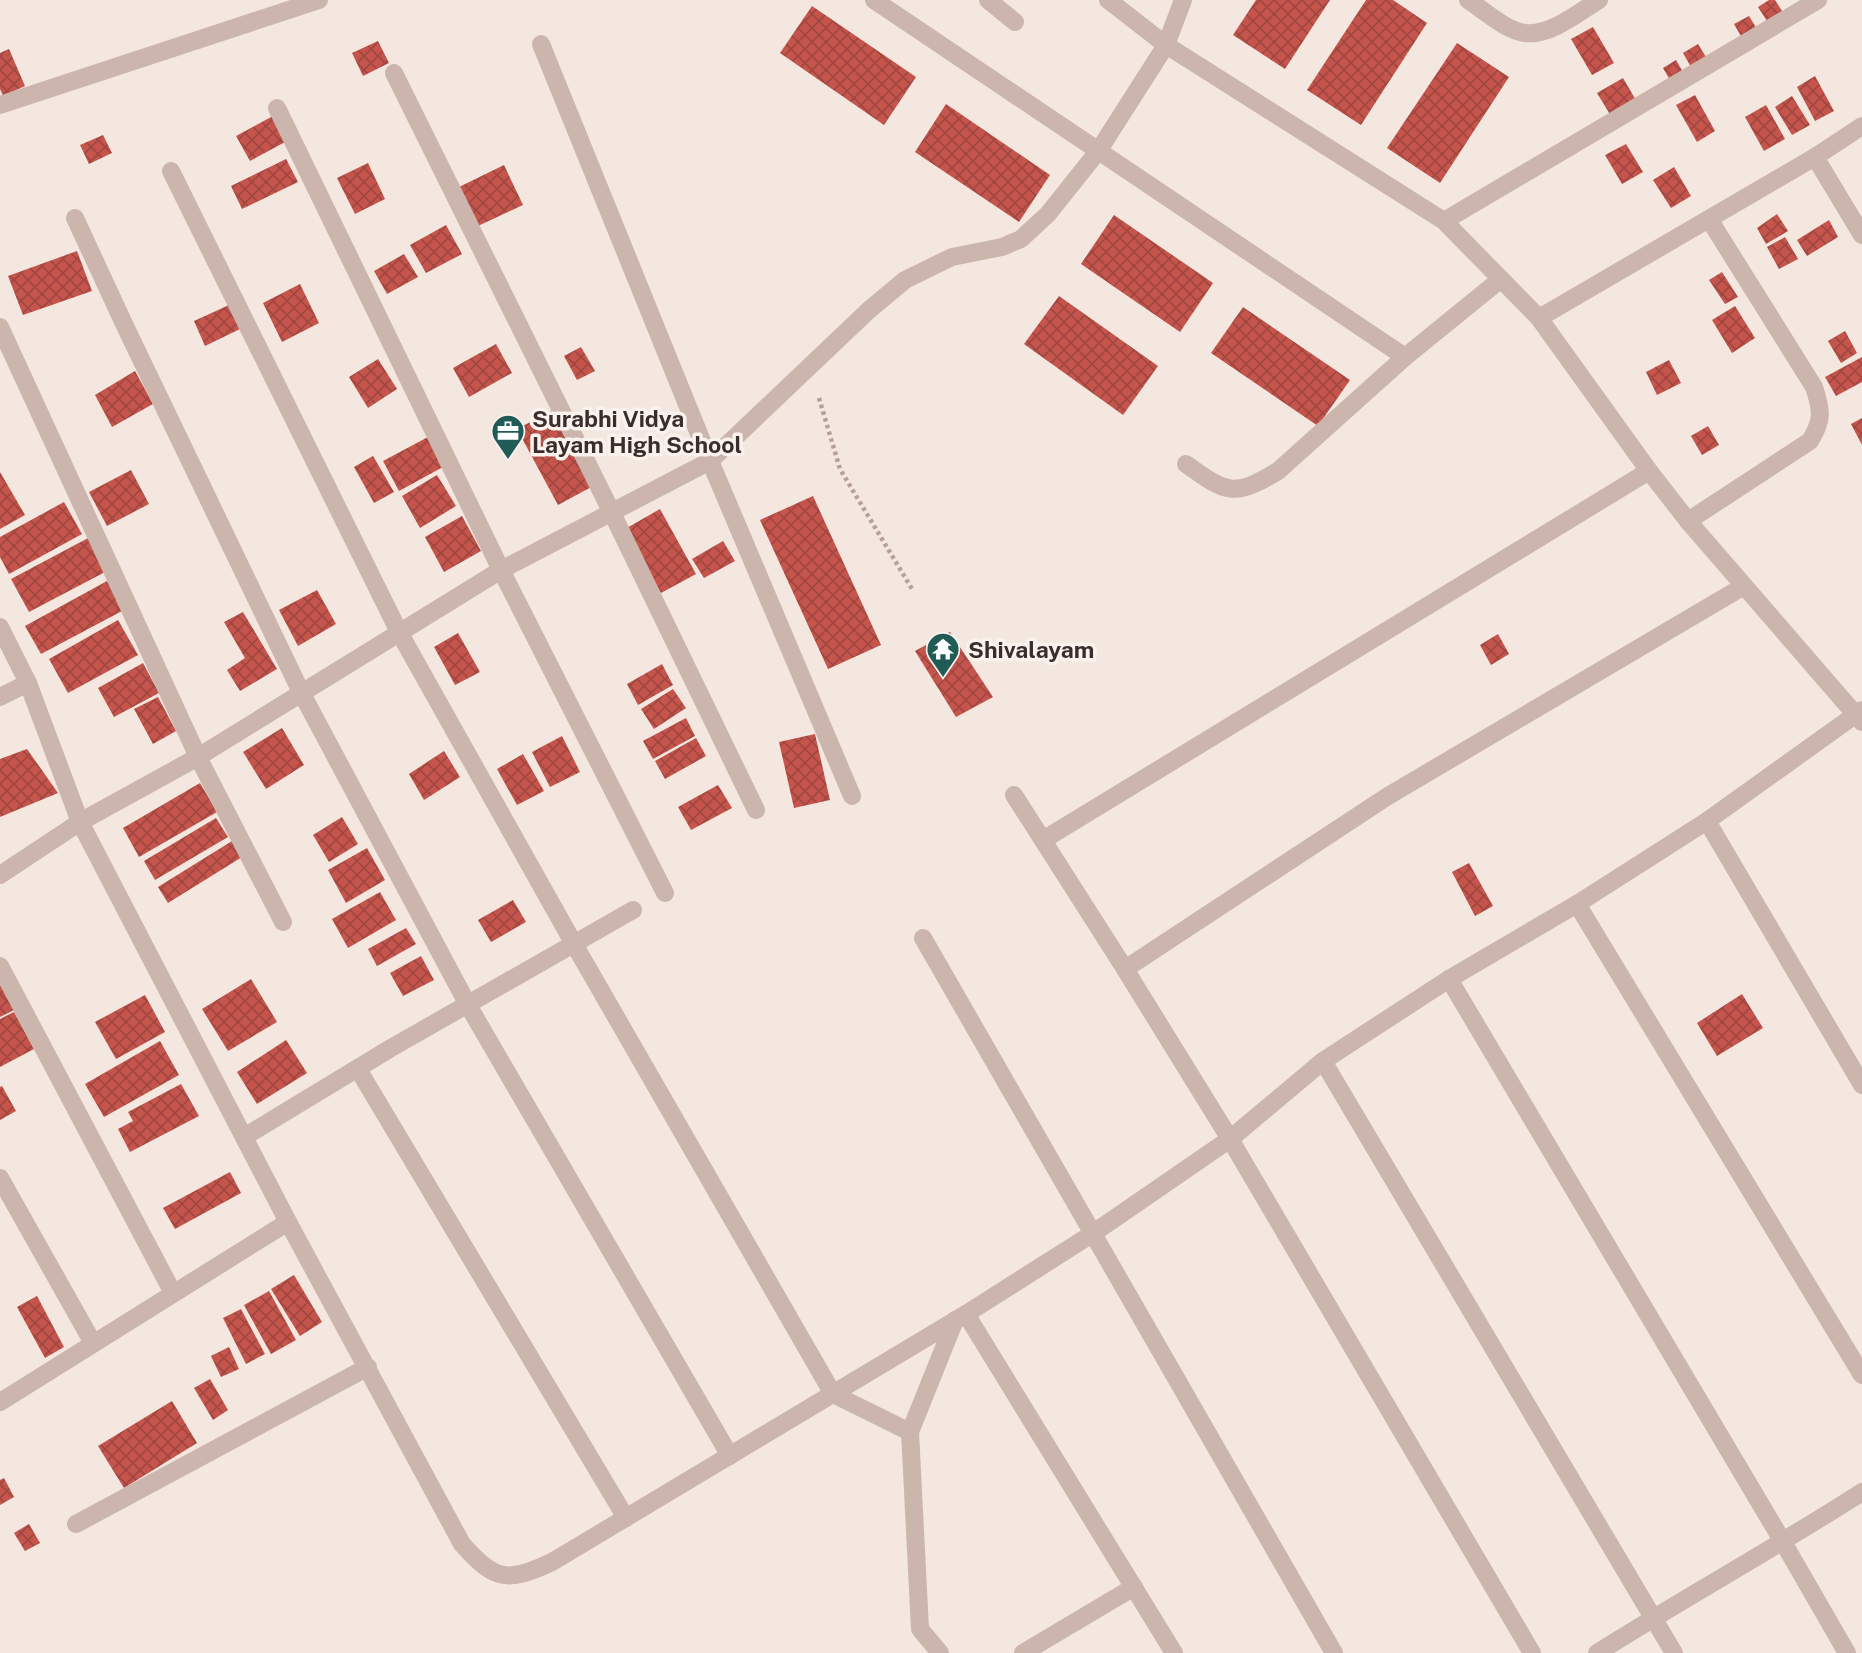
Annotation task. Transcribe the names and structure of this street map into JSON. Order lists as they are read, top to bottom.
{
  "places": {
    "office": ["Surabhi Vidya Layam High School"],
    "temple": ["Shivalayam"]
  }
}
